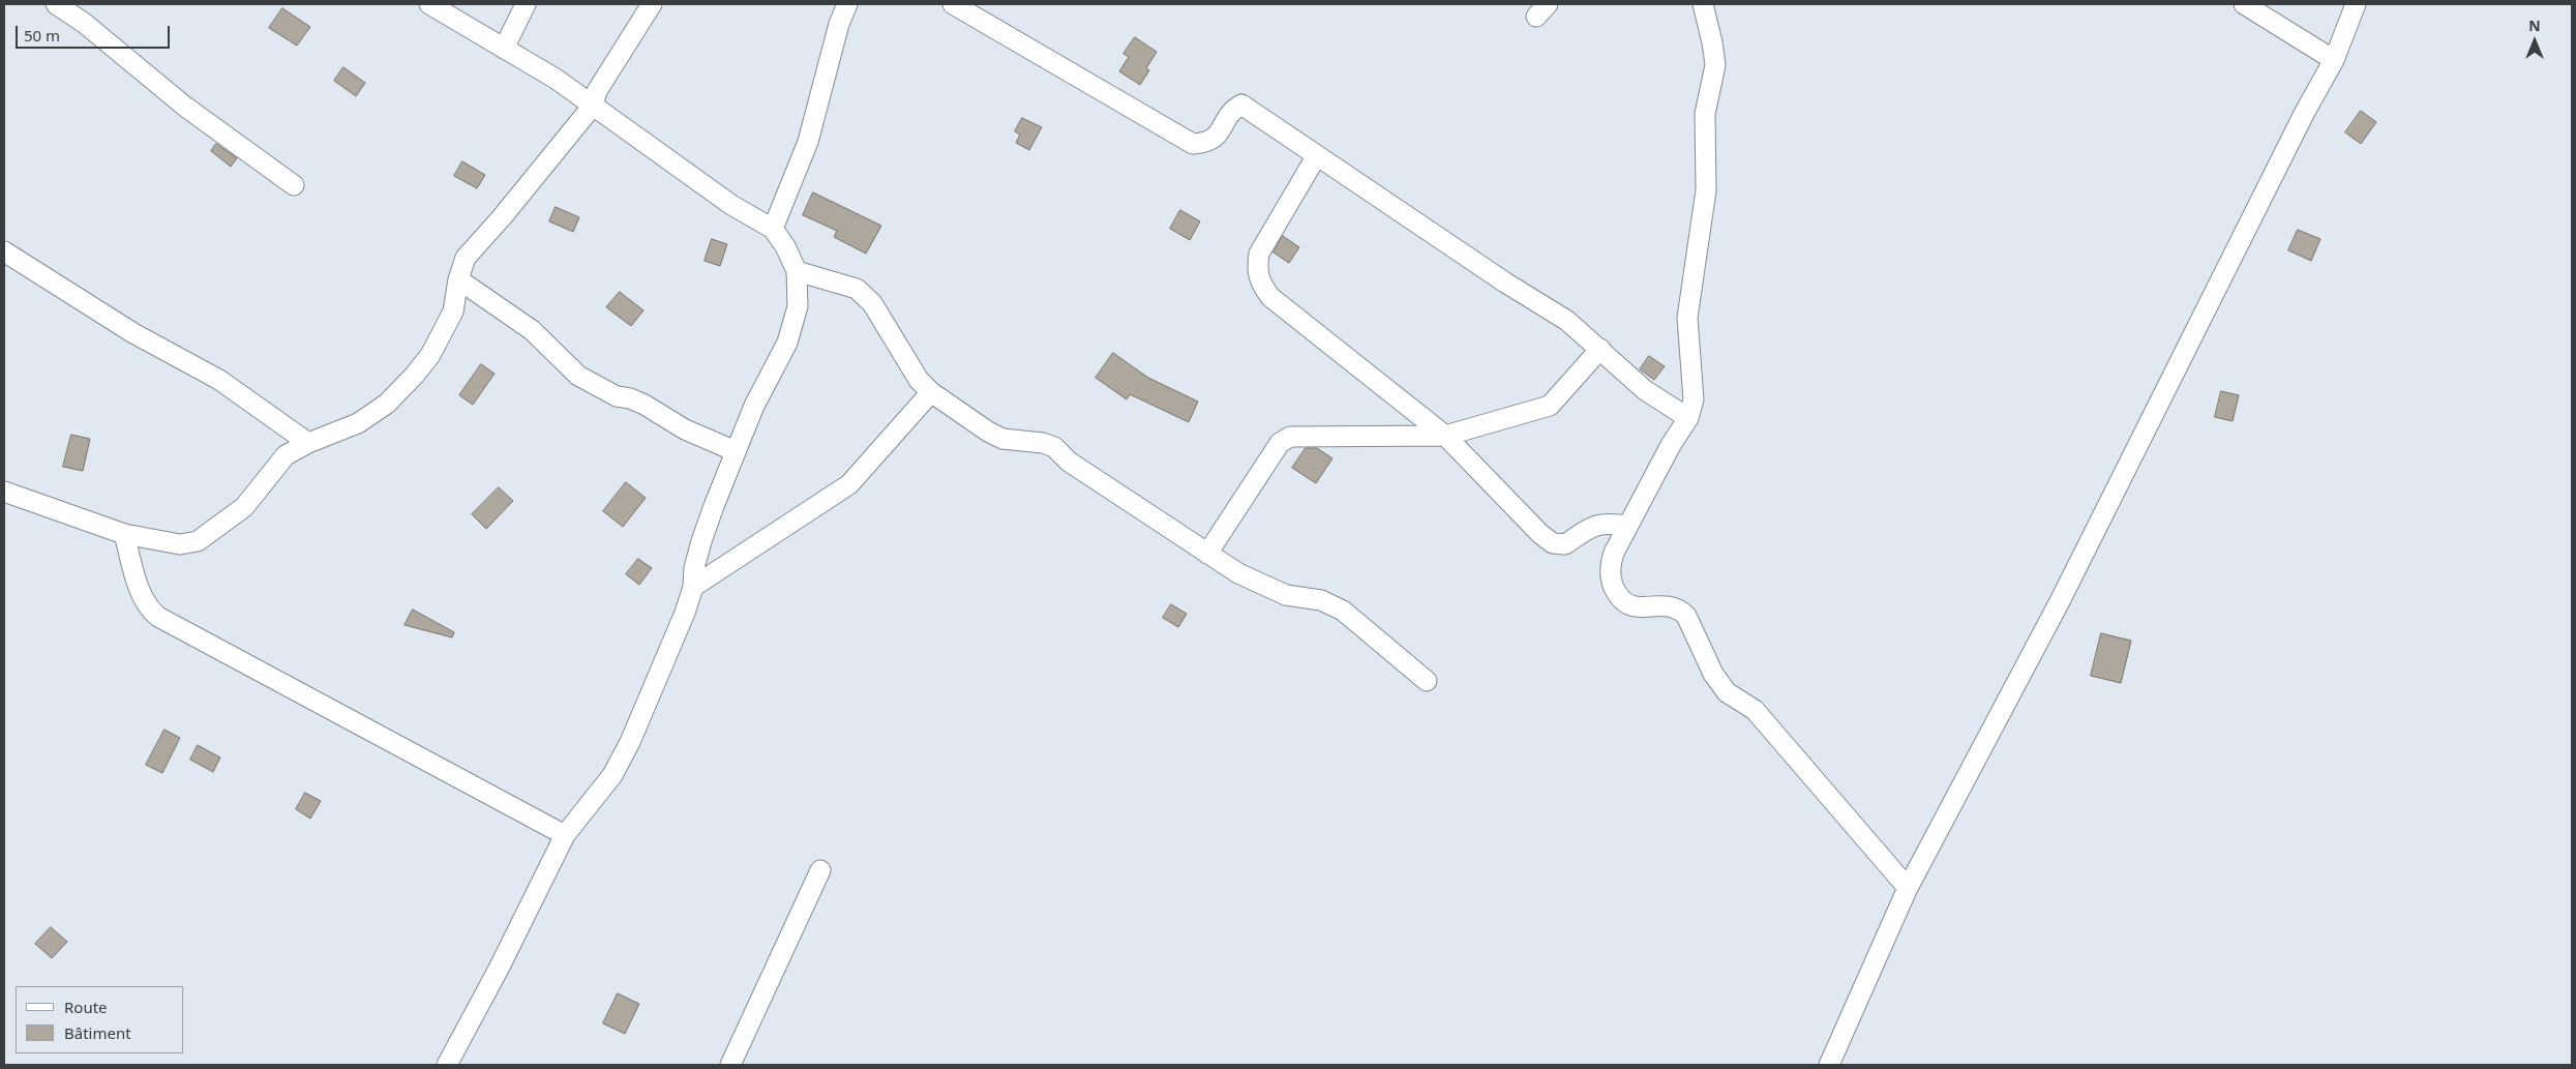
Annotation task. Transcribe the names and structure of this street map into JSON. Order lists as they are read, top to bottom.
{
  "legend": ["Route", "Bâtiment"],
  "scale_bar": "50 m",
  "north": "top"
}
